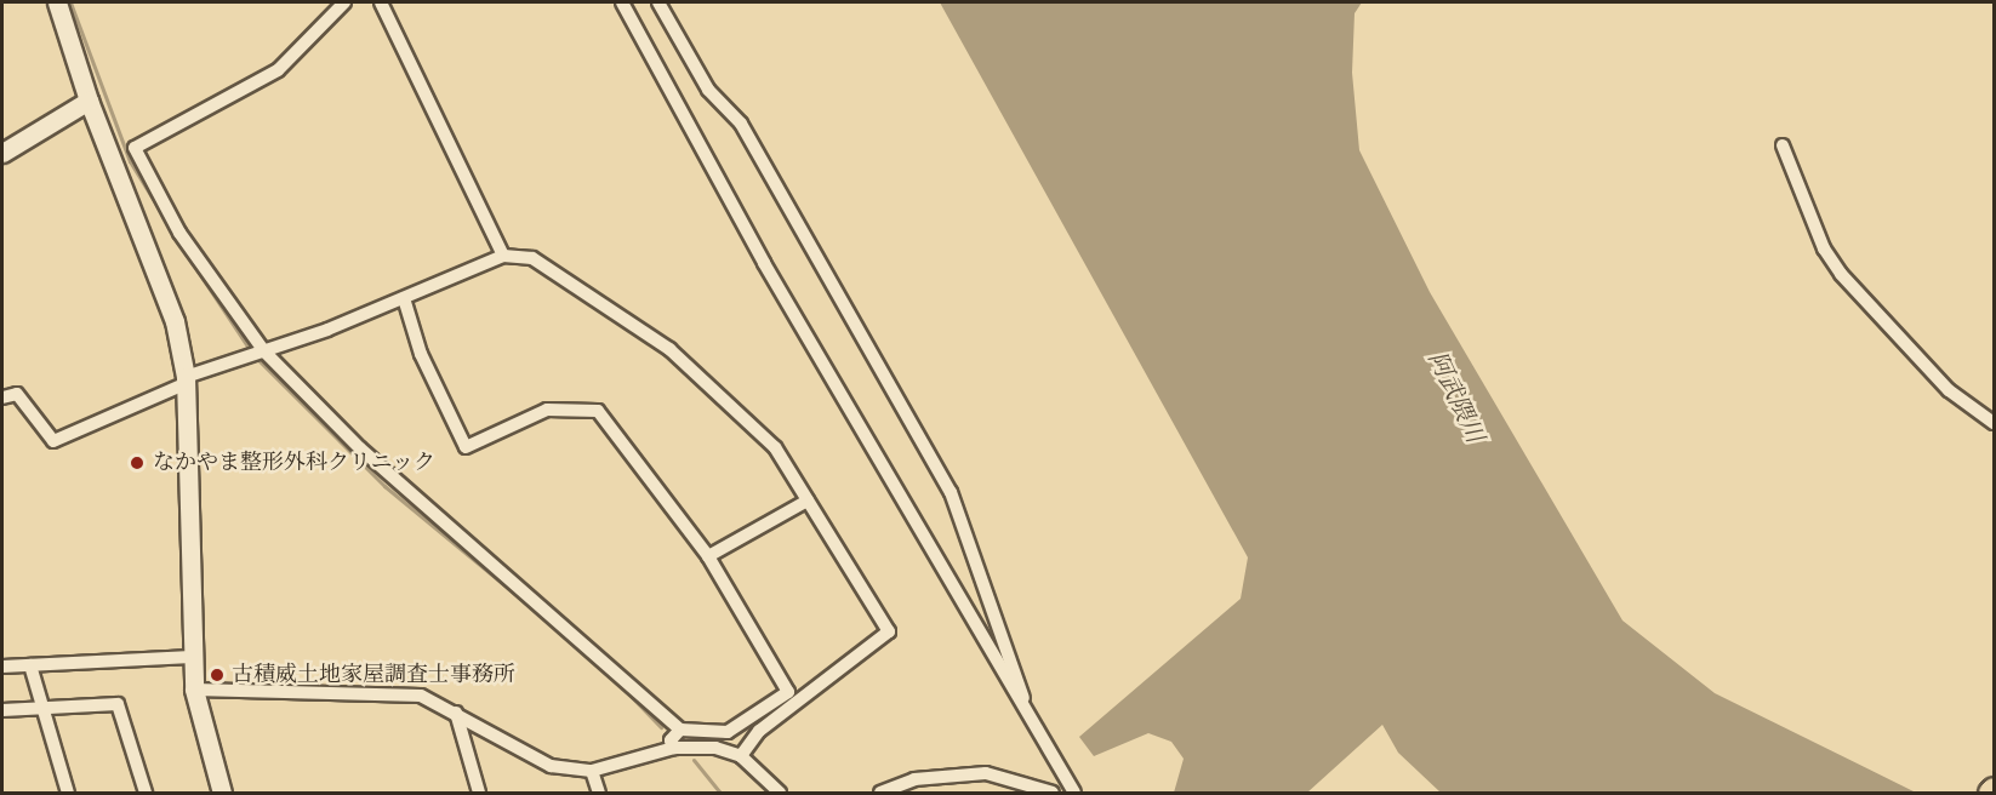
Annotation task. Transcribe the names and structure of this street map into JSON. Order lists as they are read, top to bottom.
{
  "water": ["阿武隈川"],
  "places": ["なかやま整形外科クリニック", "古積威土地家屋調査士事務所"]
}
